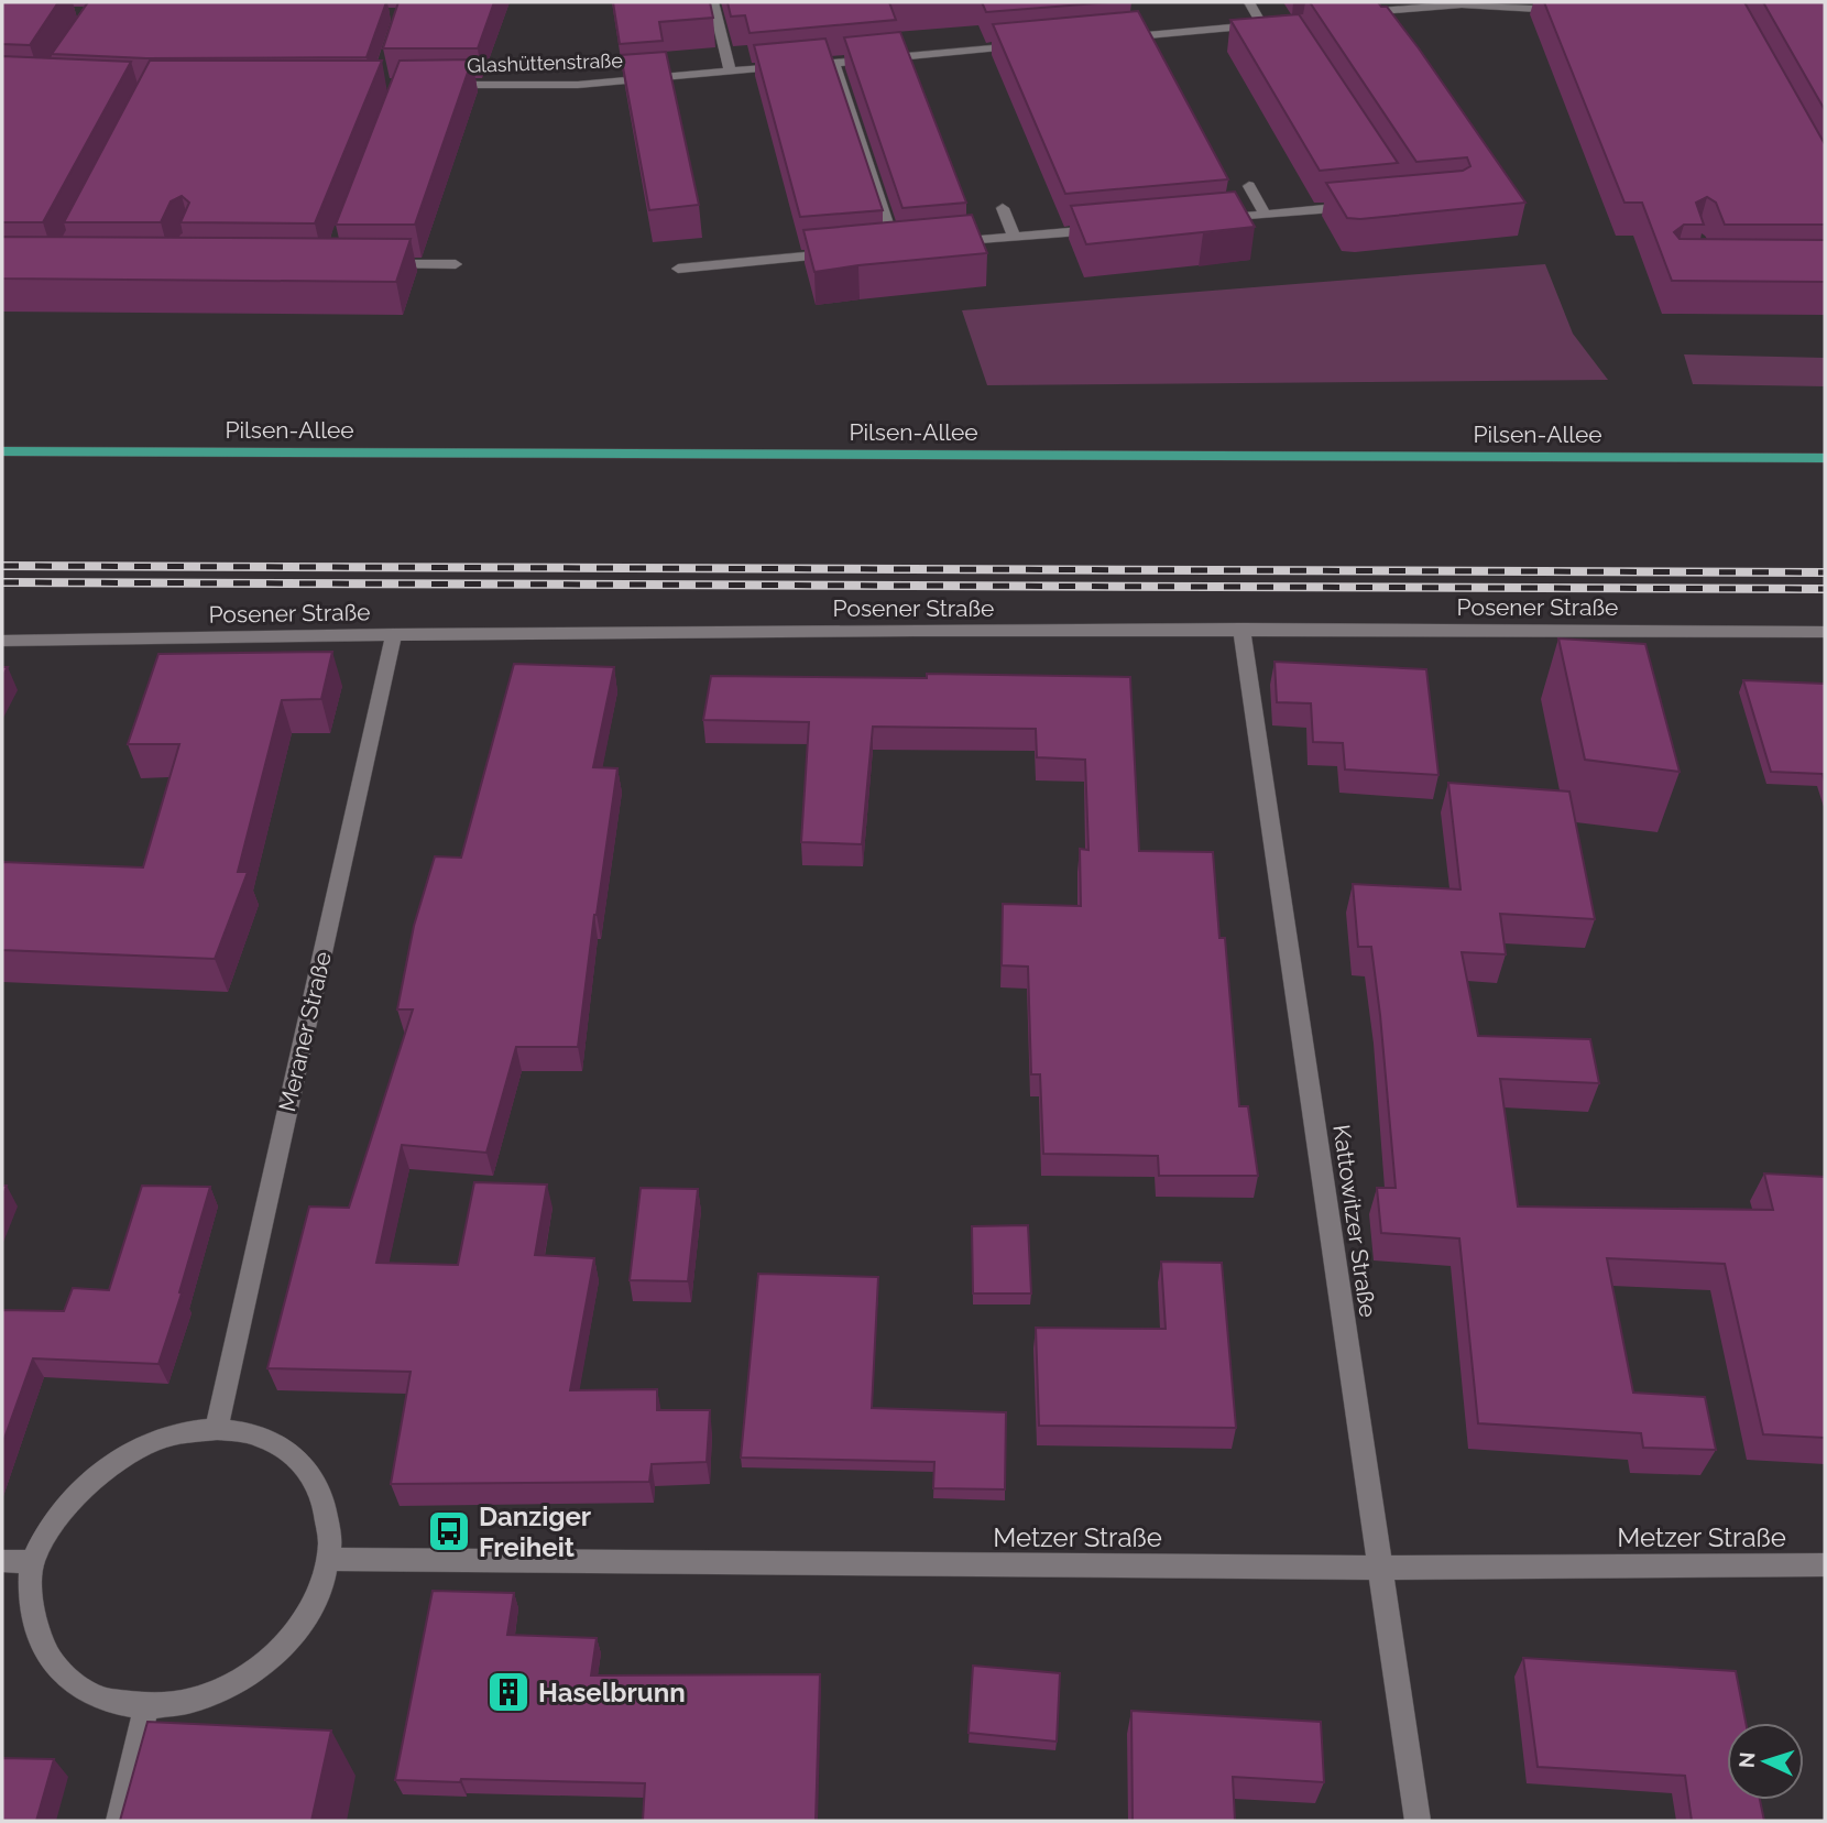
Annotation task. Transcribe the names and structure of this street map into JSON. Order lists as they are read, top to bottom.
{
  "streets": {
    "main road": ["Pilsen-Allee"],
    "street": [
      "Glashüttenstraße",
      "Posener Straße",
      "Meraner Straße",
      "Kattowitzer Straße",
      "Metzer Straße"
    ]
  },
  "crossings": [
    ["Posener Straße", "Meraner Straße"],
    ["Posener Straße", "Kattowitzer Straße"],
    ["Kattowitzer Straße", "Metzer Straße"]
  ],
  "places": {
    "bus stop": ["Danziger Freiheit"],
    "building": ["Haselbrunn"]
  },
  "north": "left"
}
